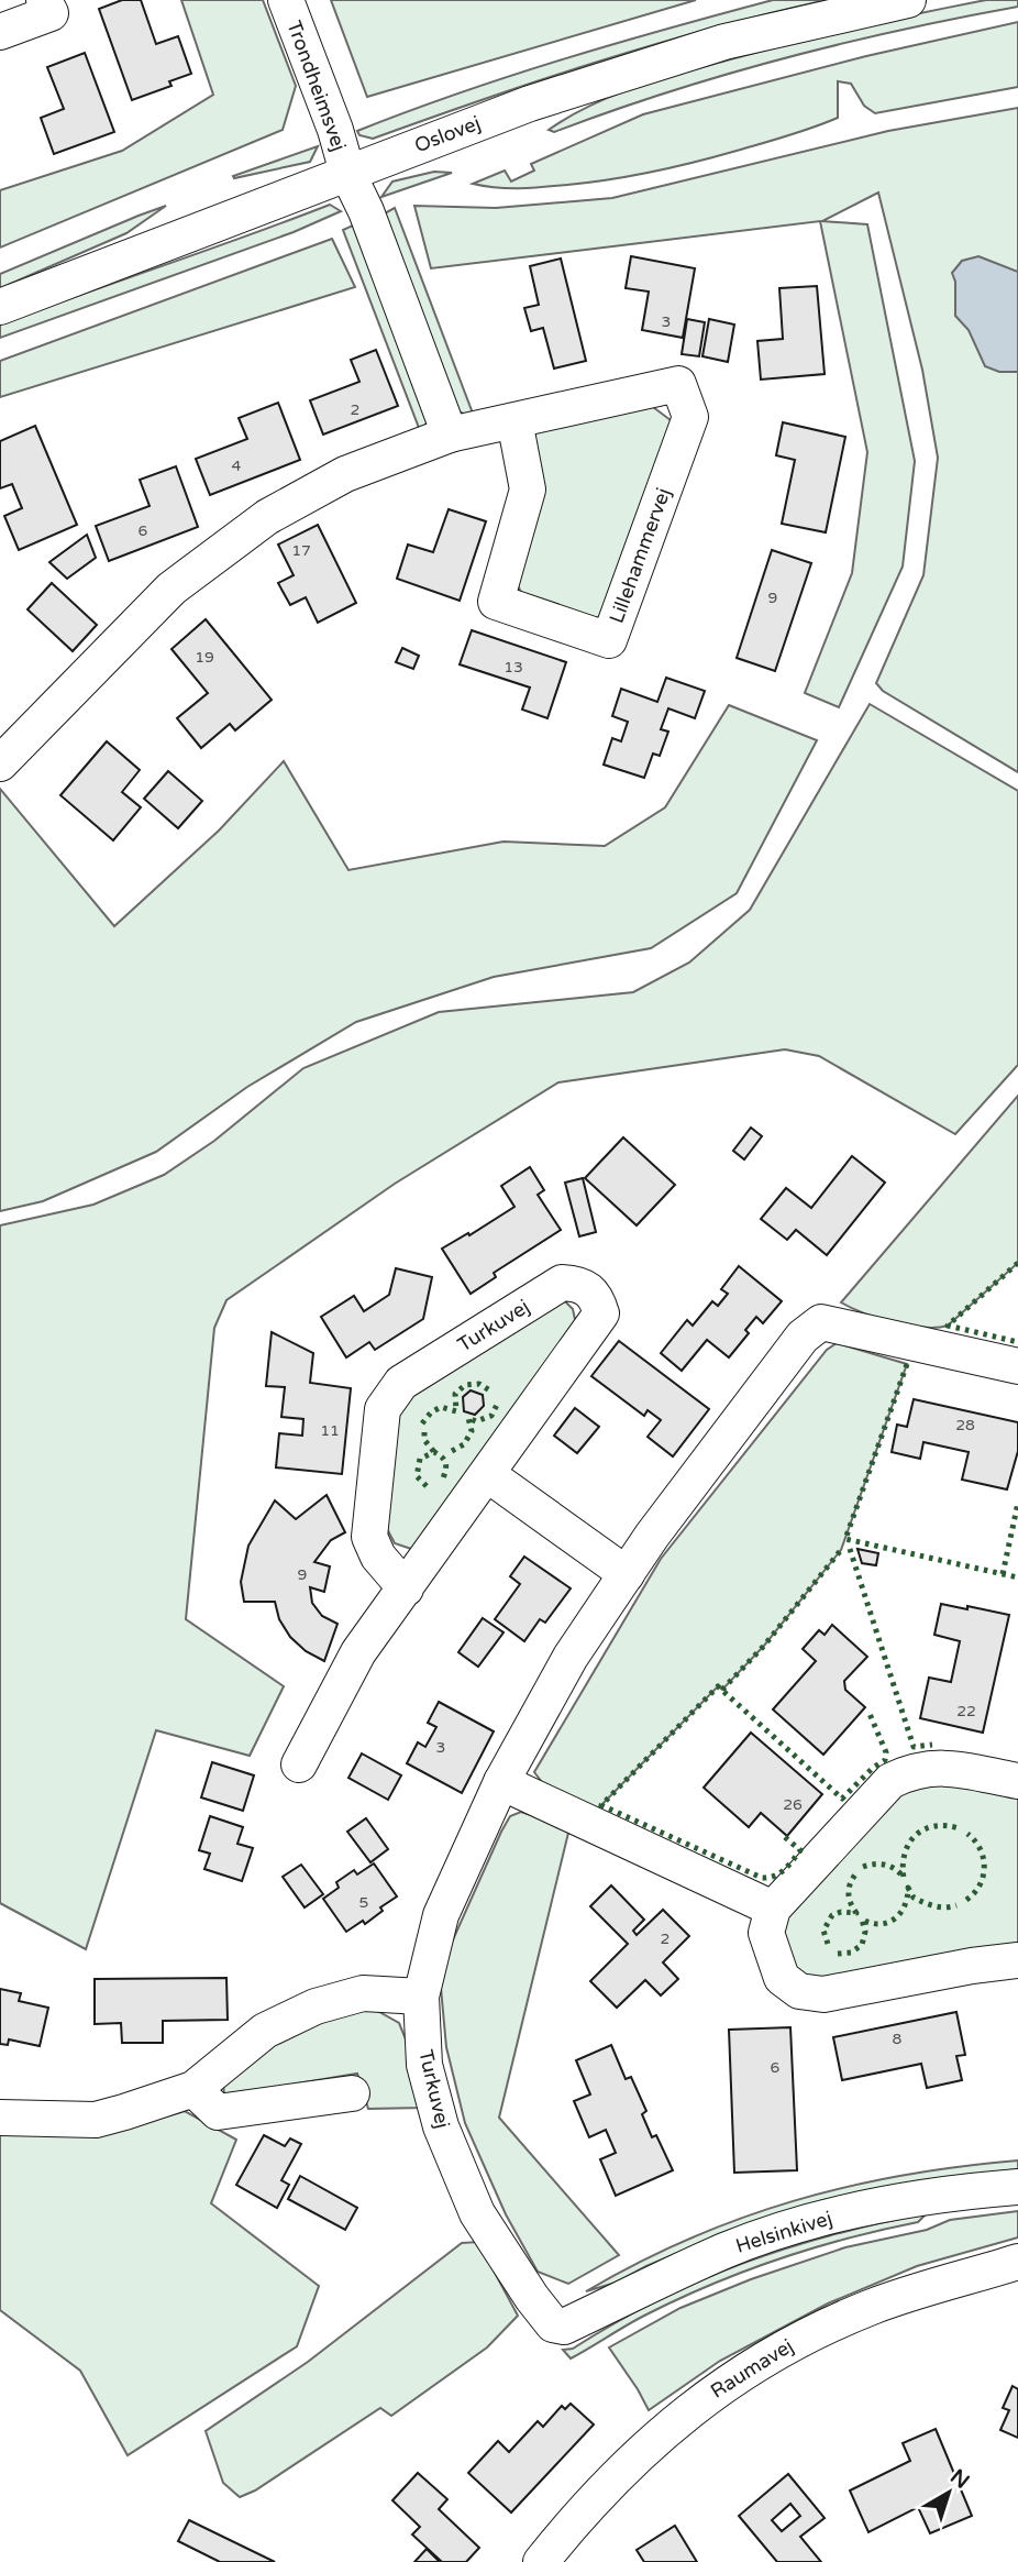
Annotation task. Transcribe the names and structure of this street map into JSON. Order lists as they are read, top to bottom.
{
  "streets": {
    "street": [
      "Trondheimsvej",
      "Oslovej",
      "Lillehammervej",
      "Turkuvej",
      "Helsinkivej",
      "Raumavej"
    ]
  },
  "crossings": [
    ["Trondheimsvej", "Oslovej"],
    ["Turkuvej", "Helsinkivej"]
  ],
  "house_numbers": [
    "3",
    "2",
    "4",
    "6",
    "17",
    "9",
    "19",
    "13",
    "28",
    "11",
    "9",
    "22",
    "3",
    "26",
    "5",
    "2",
    "8",
    "6"
  ],
  "north": "top right"
}
